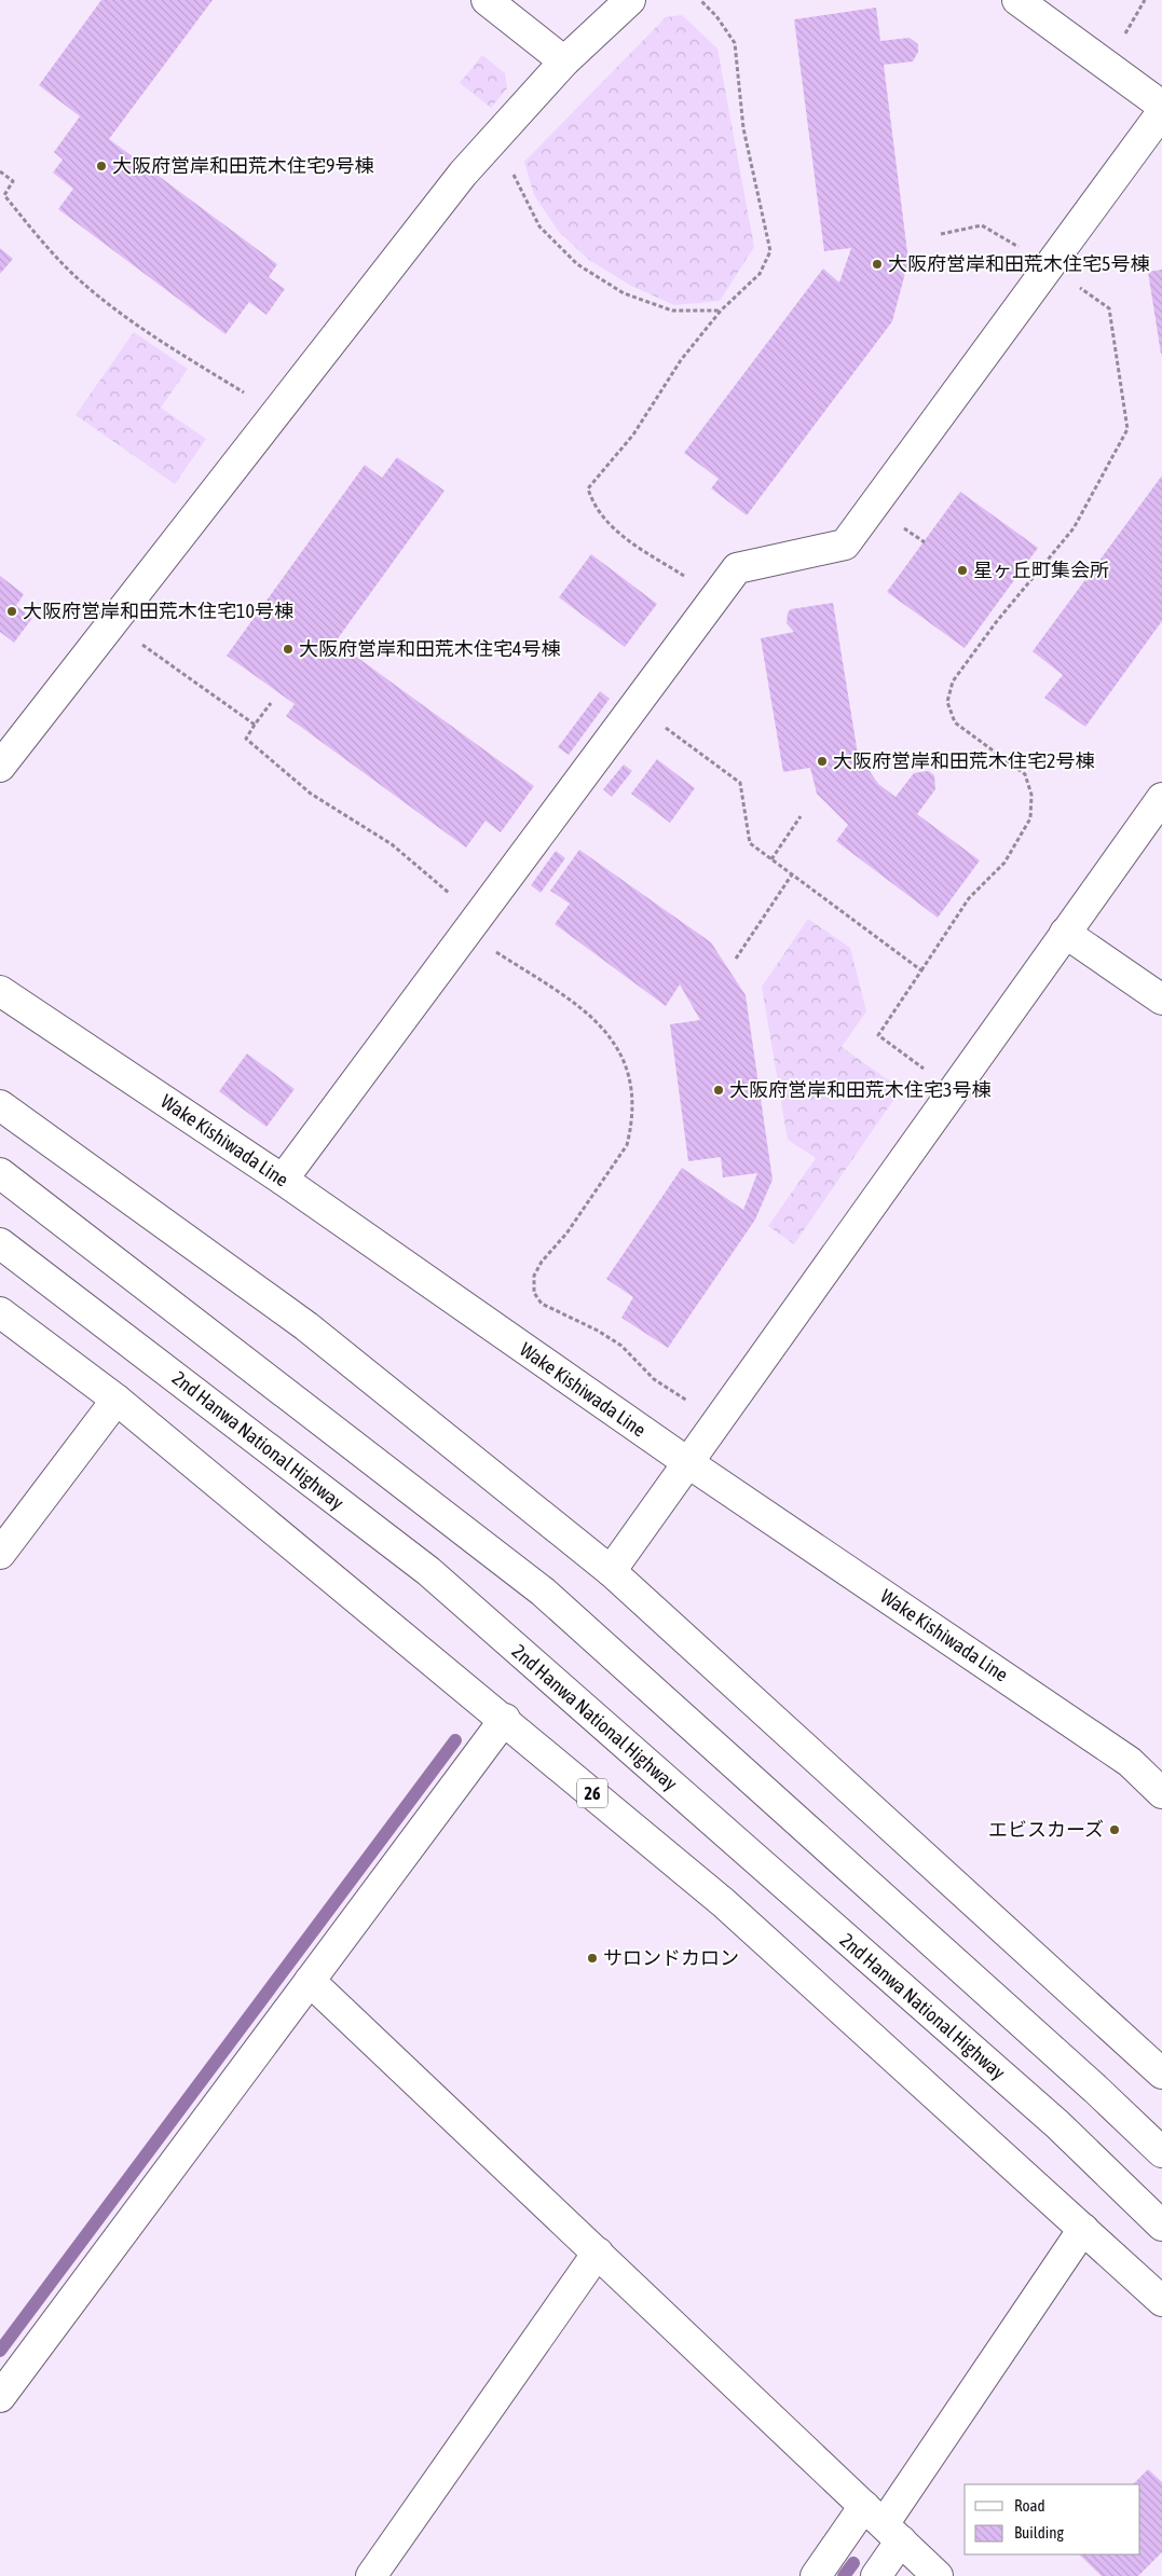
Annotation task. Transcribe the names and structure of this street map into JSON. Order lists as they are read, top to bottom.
{
  "streets": {
    "main road": ["Wake Kishiwada Line", "2nd Hanwa National Highway", "26"]
  },
  "places": [
    "大阪府営岸和田荒木住宅9号棟",
    "大阪府営岸和田荒木住宅5号棟",
    "星ヶ丘町集会所",
    "大阪府営岸和田荒木住宅10号棟",
    "大阪府営岸和田荒木住宅4号棟",
    "大阪府営岸和田荒木住宅2号棟",
    "大阪府営岸和田荒木住宅3号棟",
    "エビスカーズ",
    "サロンドカロン"
  ],
  "legend": ["Road", "Building"]
}
